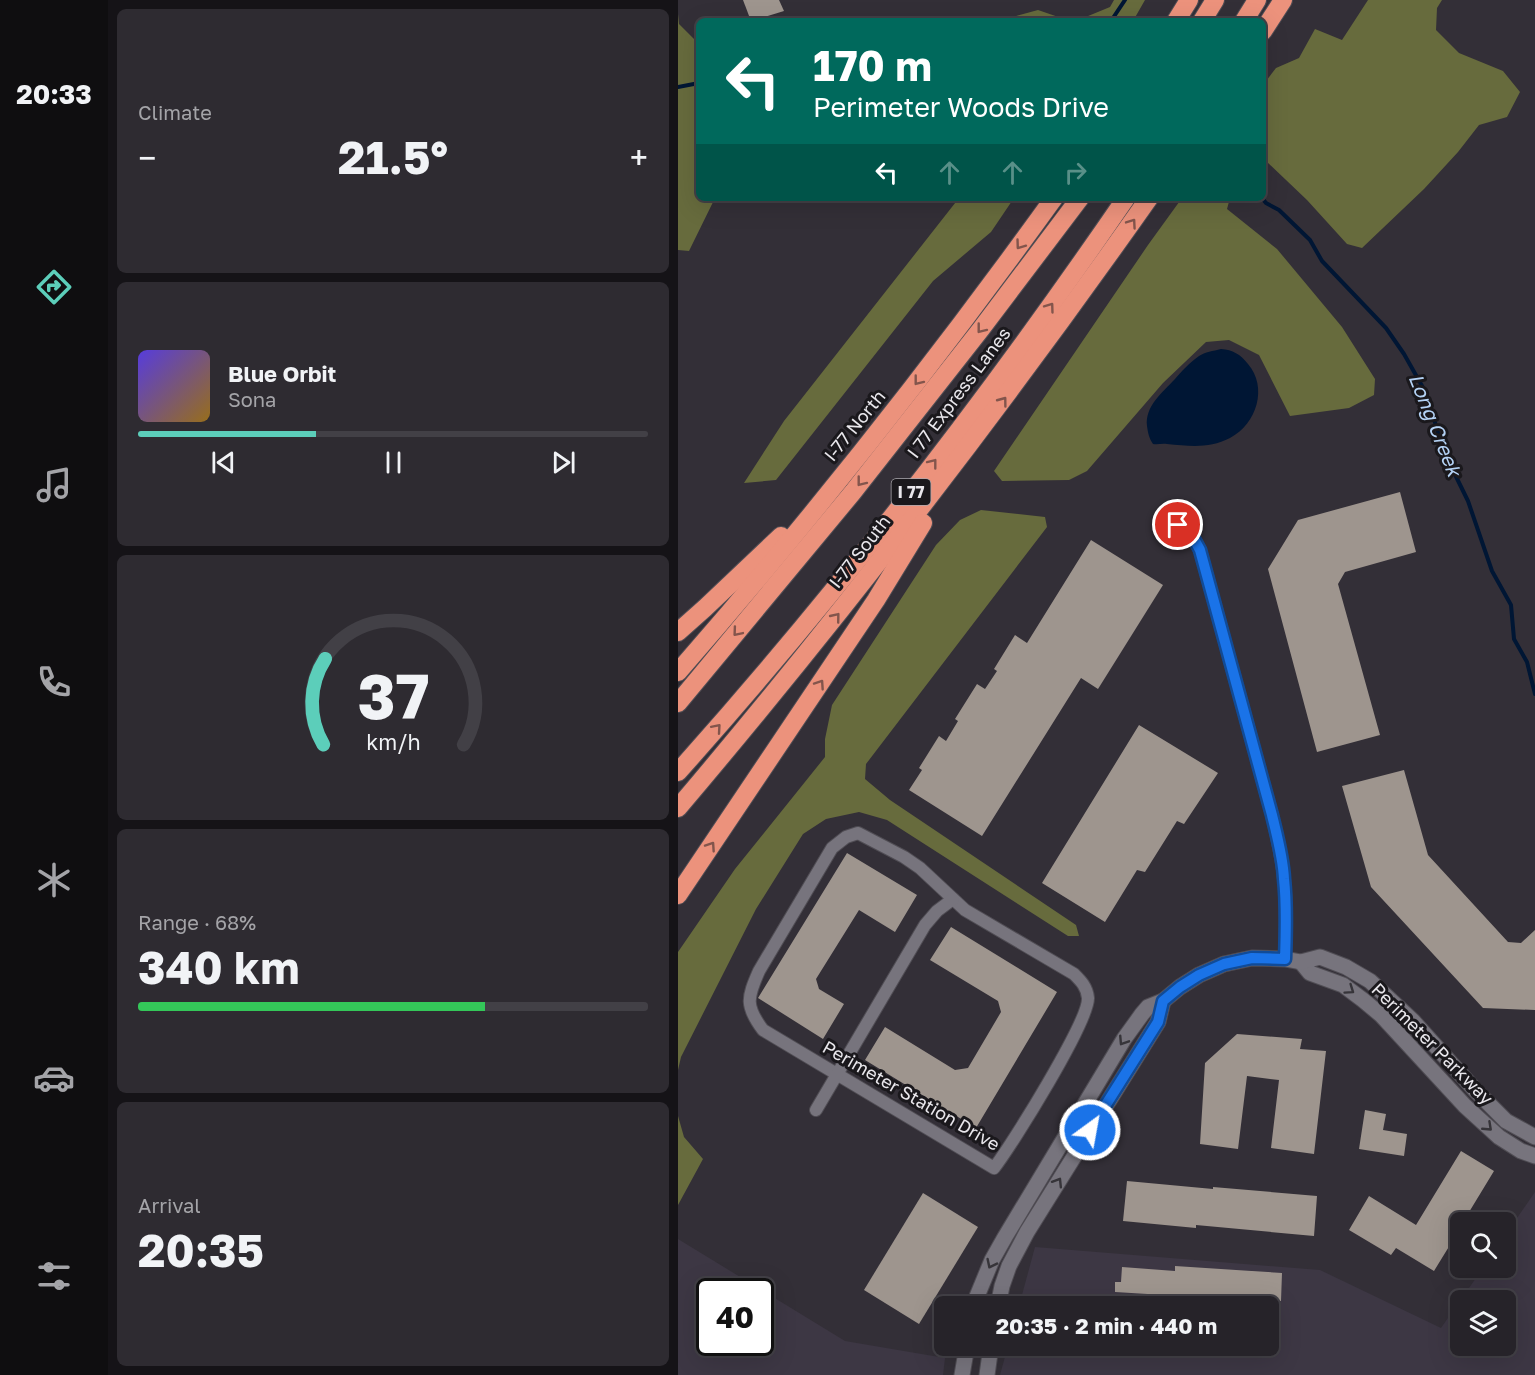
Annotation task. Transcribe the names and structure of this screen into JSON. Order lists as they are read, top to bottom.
{
  "streets": {
    "highway": [
      "I 77 Express Lanes",
      "I-77 North",
      "I 77",
      "I-77 South"
    ],
    "street": ["Perimeter Parkway", "Perimeter Station Drive"]
  },
  "water": ["Long Creek"],
  "page": {
    "tabs": "20:33",
    "tile": [
      "Climate",
      ["Range · 68%", "340 km"],
      ["Arrival", "20:35"]
    ],
    "turn": ["170 m", "Perimeter Woods Drive"],
    "heat": ["−", "21.5°", "+"],
    "song": ["Blue Orbit", "Sona"],
    "limit": "40",
    "trip": "20:35 · 2 min · 440 m",
    "gauge": ["37", "km/h"]
  }
}
